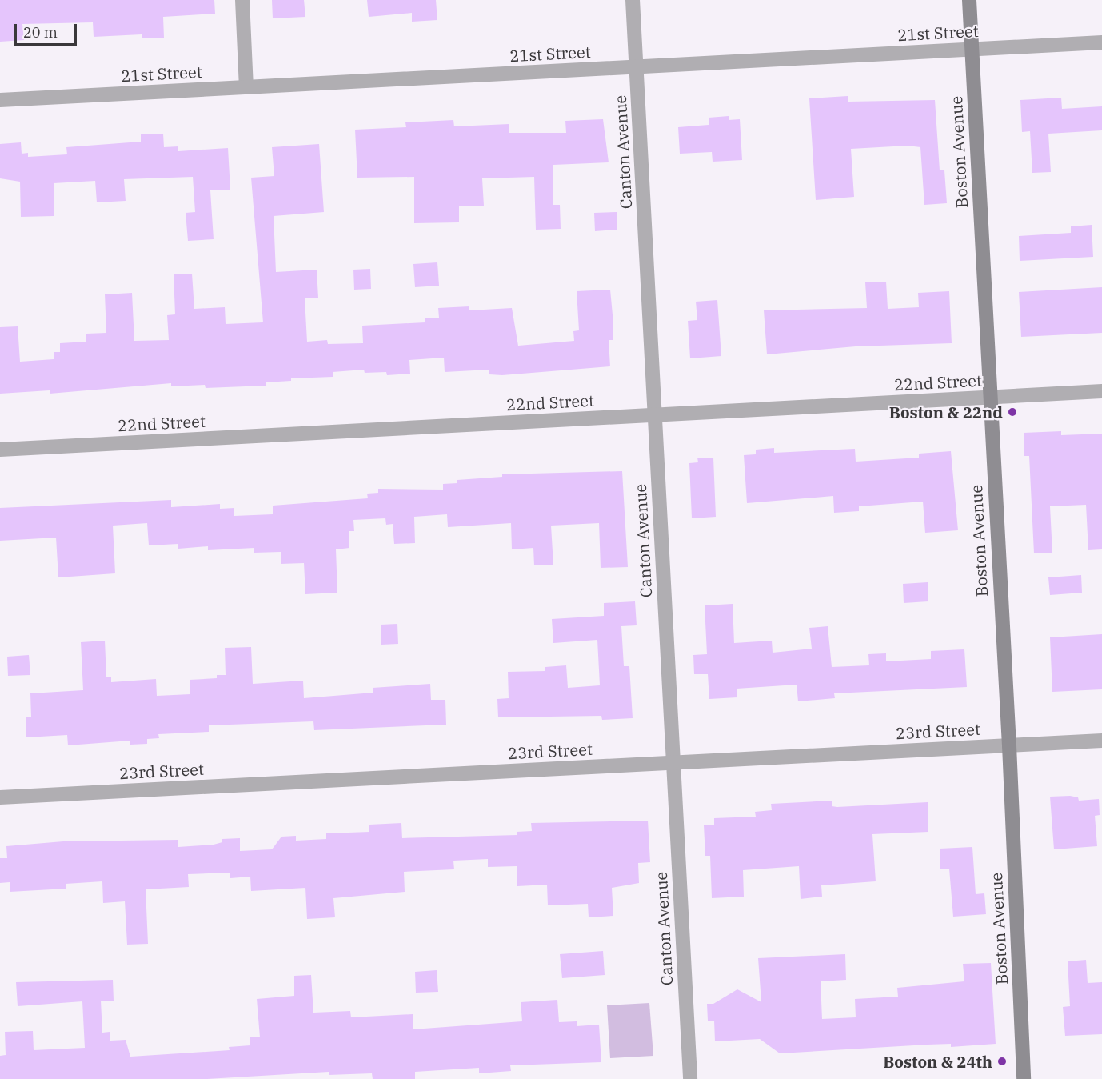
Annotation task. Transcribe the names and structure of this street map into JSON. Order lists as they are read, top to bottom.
{
  "streets": {
    "street": [
      "21st Street",
      "Canton Avenue",
      "Boston Avenue",
      "22nd Street",
      "23rd Street"
    ]
  },
  "crossings": [
    ["21st Street", "Canton Avenue"],
    ["21st Street", "Boston Avenue"],
    ["Canton Avenue", "22nd Street"],
    ["Canton Avenue", "23rd Street"],
    ["Boston Avenue", "22nd Street"],
    ["Boston Avenue", "23rd Street"]
  ],
  "places": ["Boston & 22nd", "Boston & 24th"],
  "scale_bar": "20 m"
}
